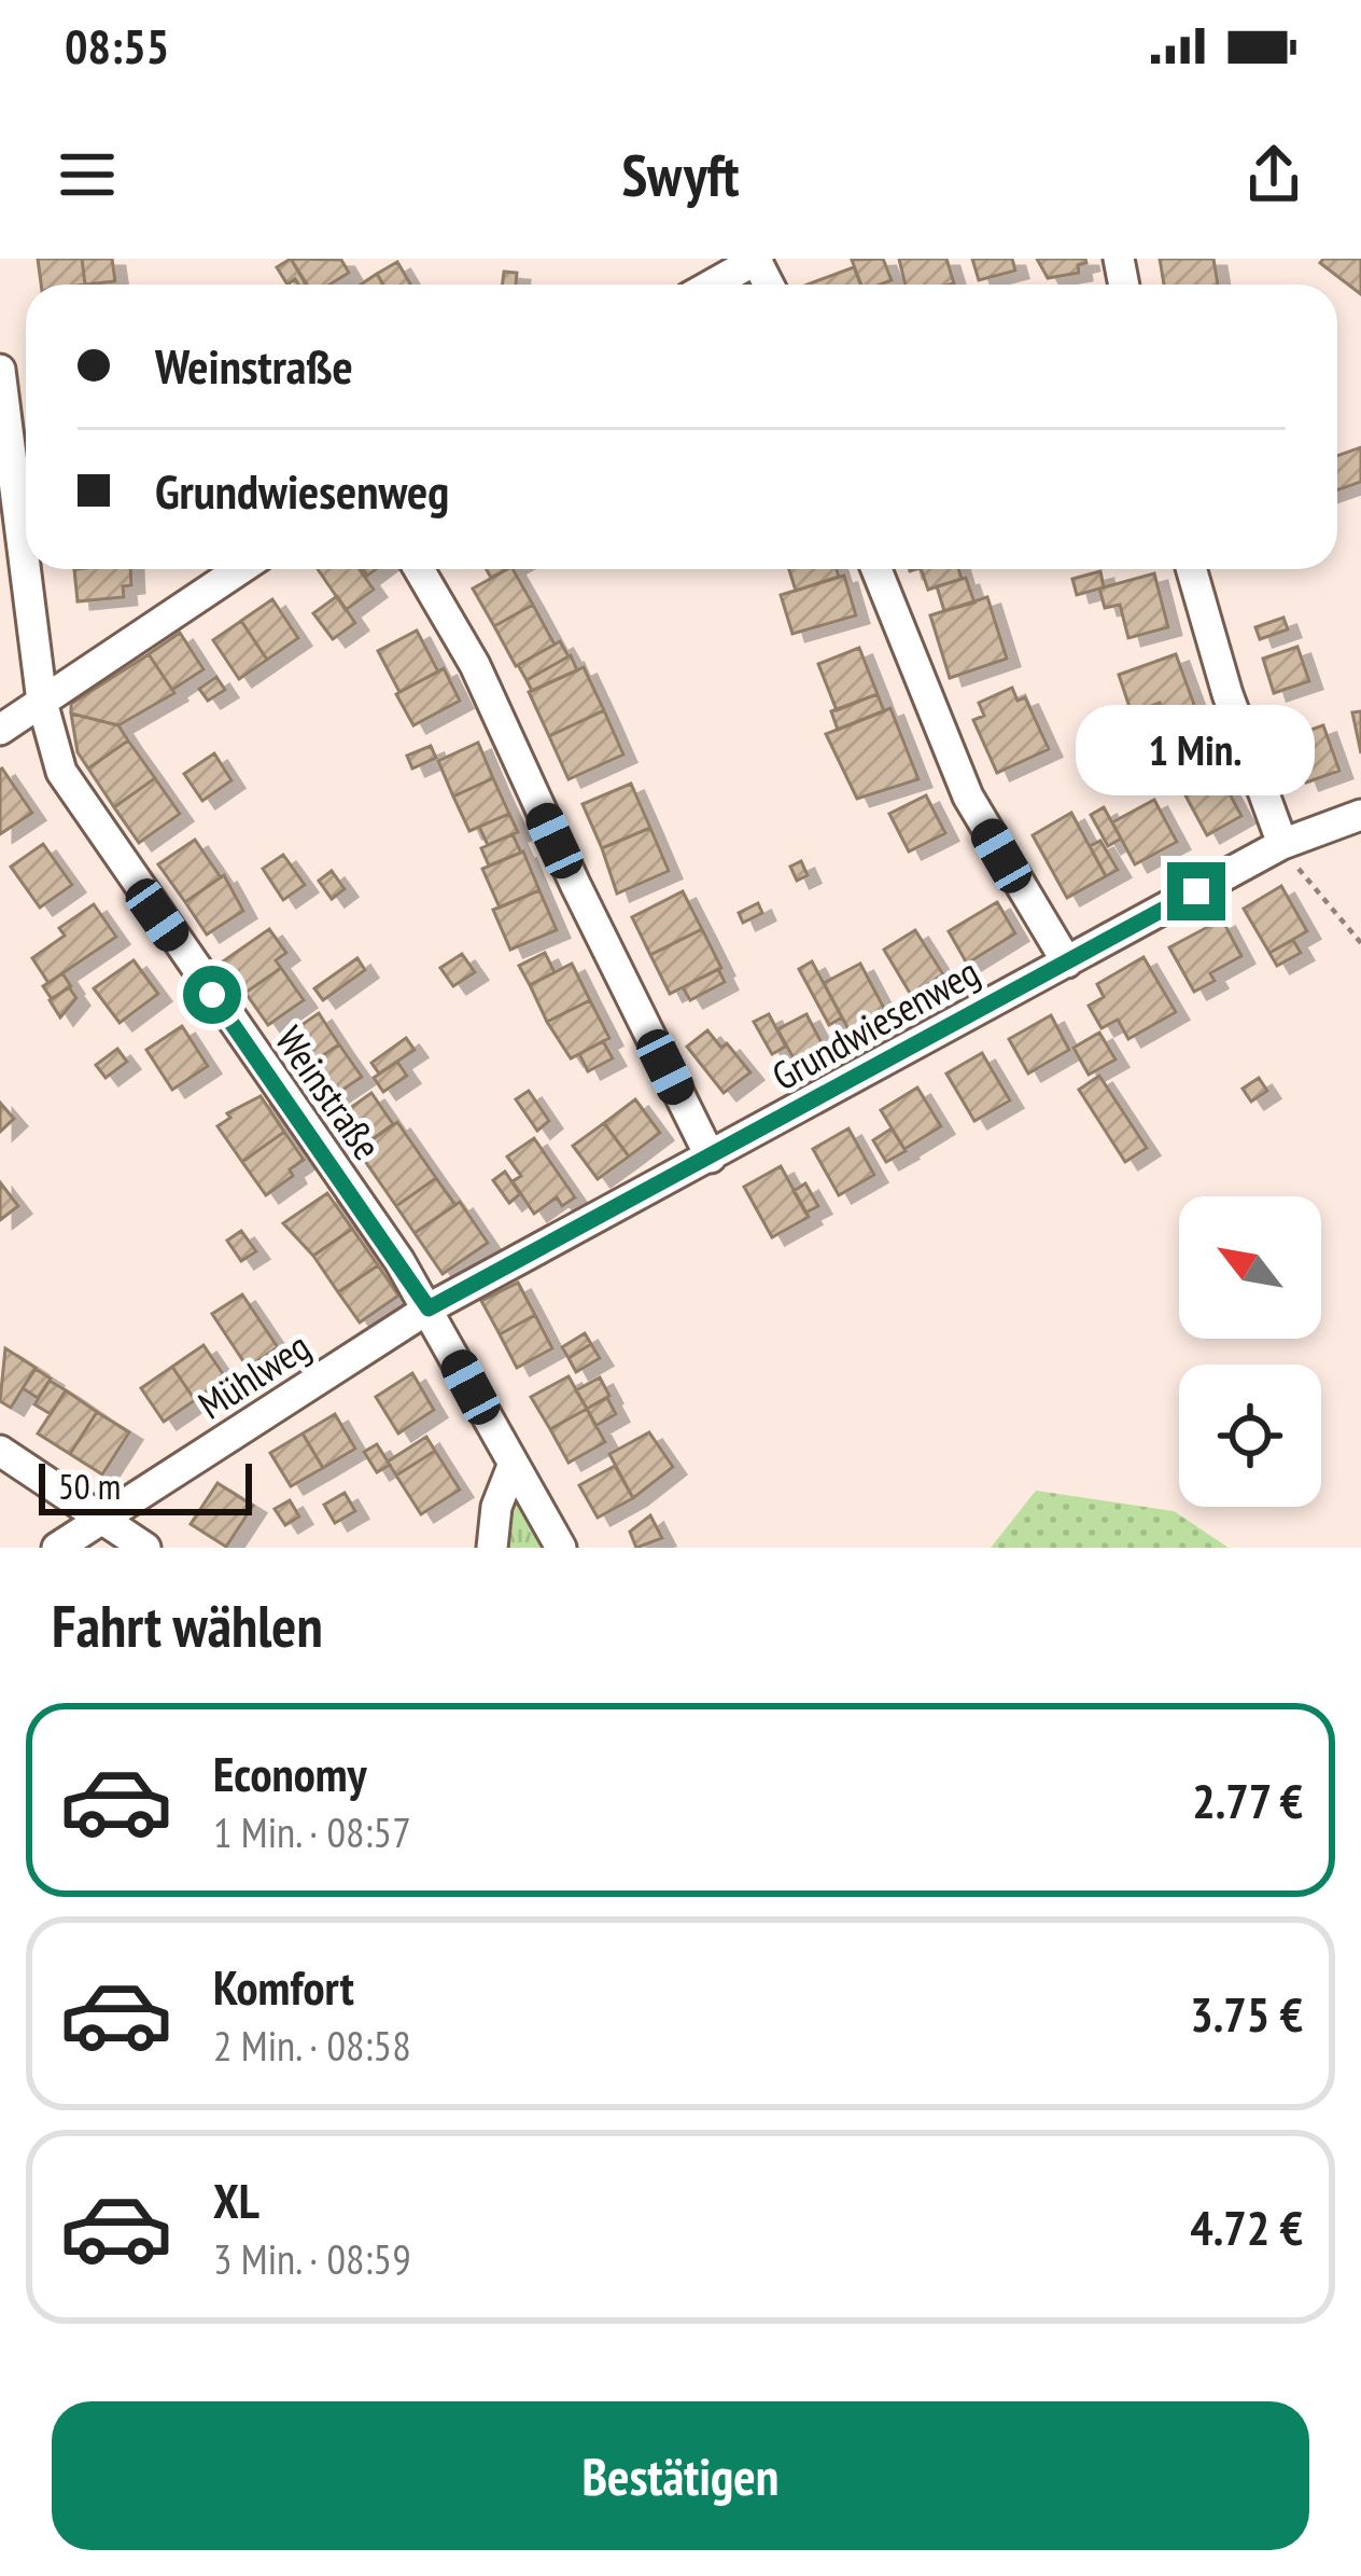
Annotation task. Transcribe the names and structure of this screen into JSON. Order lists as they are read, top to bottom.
{
  "streets": {
    "street": ["Grundwiesenweg", "Weinstraße", "Mühlweg"]
  },
  "crossings": [
    ["Grundwiesenweg", "Weinstraße"],
    ["Grundwiesenweg", "Mühlweg"],
    ["Weinstraße", "Mühlweg"]
  ],
  "scale_bar": "50 m",
  "north": "top left",
  "page": {
    "status": "08:55",
    "header": "Swyft",
    "banner": ["Weinstraße", "Grundwiesenweg"],
    "bubble": "1 Min.",
    "scale": "50 m",
    "heading": "Fahrt wählen",
    "list": [
      {
        "name": "Economy",
        "note": "1 Min. · 08:57",
        "value": "2.77 €"
      },
      {
        "name": "Komfort",
        "note": "2 Min. · 08:58",
        "value": "3.75 €"
      },
      {
        "name": "XL",
        "note": "3 Min. · 08:59",
        "value": "4.72 €"
      }
    ],
    "buttons": "Bestätigen"
  }
}
